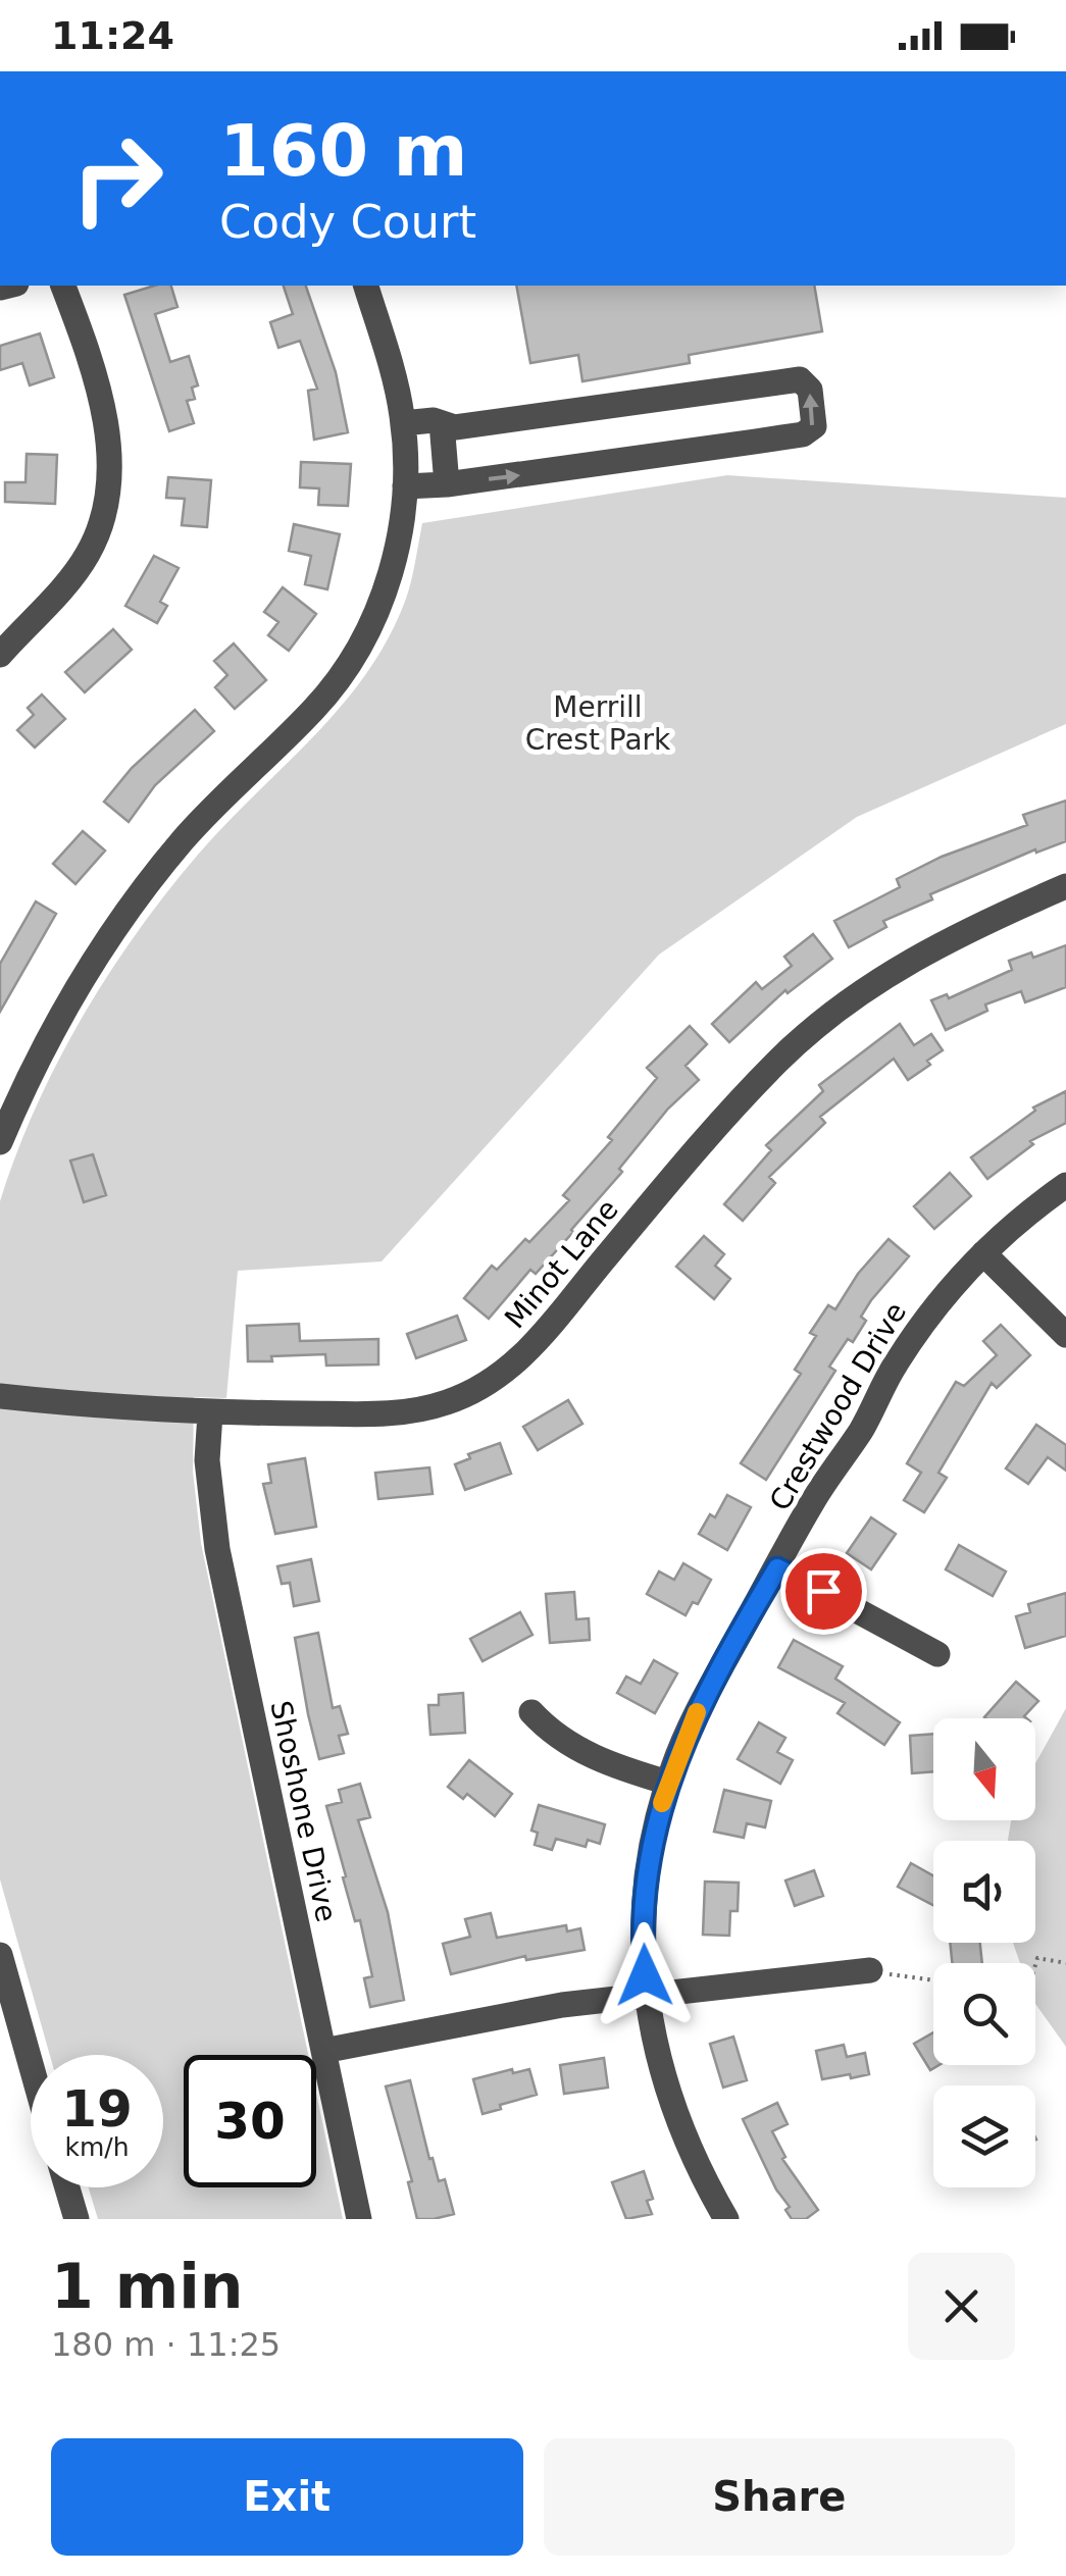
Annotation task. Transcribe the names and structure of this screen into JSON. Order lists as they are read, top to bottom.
{
  "streets": {
    "street": ["Minot Lane", "Crestwood Drive", "Shoshone Drive"]
  },
  "crossings": [
    ["Minot Lane", "Shoshone Drive"]
  ],
  "parks": ["Merrill Crest Park"],
  "north": "bottom",
  "page": {
    "status": "11:24",
    "turn": ["160 m", "Cody Court"],
    "speed": "19 km/h",
    "limit": "30",
    "heading": ["1 min", "180 m · 11:25"],
    "buttons": ["Exit", "Share"]
  }
}
